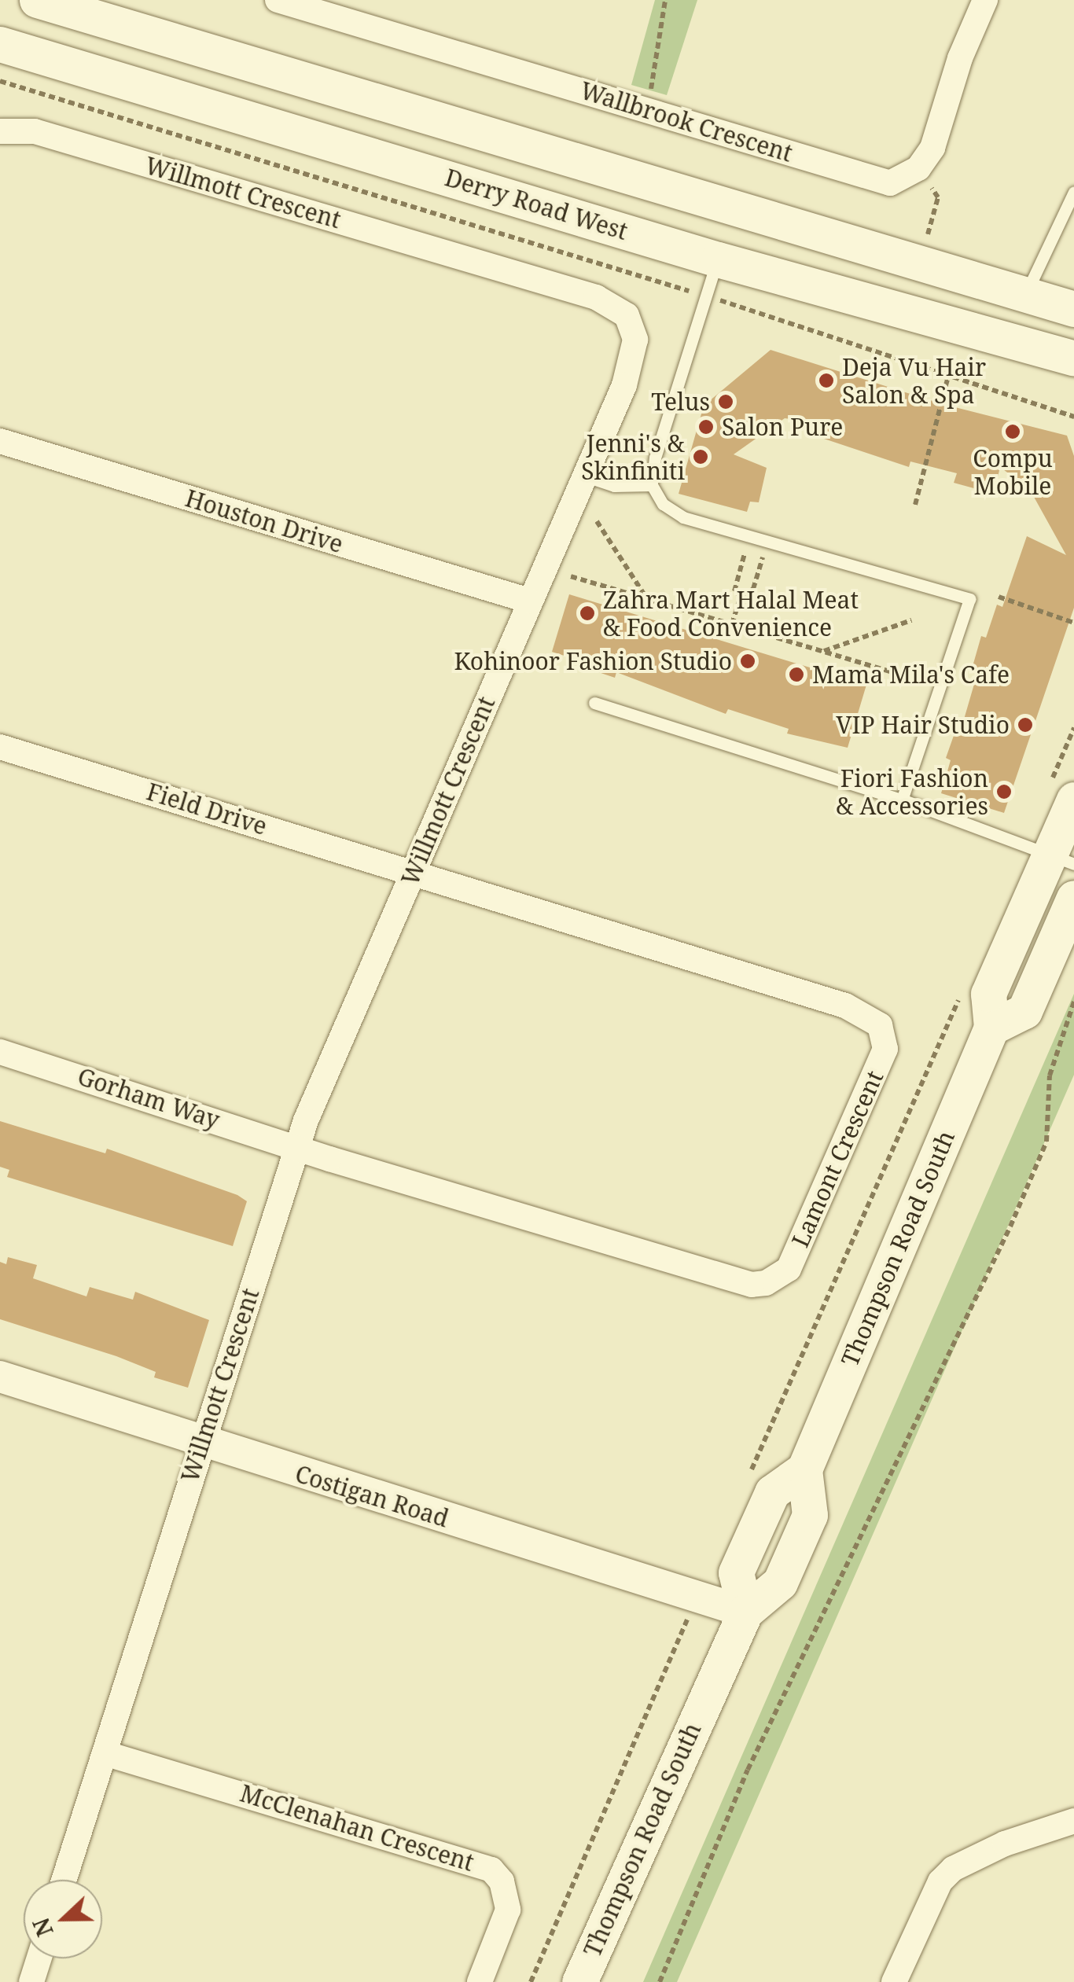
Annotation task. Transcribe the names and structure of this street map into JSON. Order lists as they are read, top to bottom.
{
  "streets": {
    "main road": ["Derry Road West", "Thompson Road South"],
    "street": [
      "Wallbrook Crescent",
      "Willmott Crescent",
      "Houston Drive",
      "Field Drive",
      "Gorham Way",
      "Lamont Crescent",
      "Costigan Road",
      "McClenahan Crescent"
    ]
  },
  "crossings": [
    ["Willmott Crescent", "Houston Drive"],
    ["Willmott Crescent", "Field Drive"],
    ["Willmott Crescent", "Gorham Way"],
    ["Willmott Crescent", "Lamont Crescent"],
    ["Willmott Crescent", "Costigan Road"],
    ["Willmott Crescent", "McClenahan Crescent"],
    ["Field Drive", "Lamont Crescent"],
    ["Gorham Way", "Lamont Crescent"],
    ["Thompson Road South", "Costigan Road"]
  ],
  "places": [
    "Deja Vu Hair Salon & Spa",
    "Telus",
    "Salon Pure",
    "Compu Mobile",
    "Jenni's & Skinfiniti",
    "Zahra Mart Halal Meat & Food Convenience",
    "Kohinoor Fashion Studio",
    "Mama Mila's Cafe",
    "VIP Hair Studio",
    "Fiori Fashion & Accessories"
  ],
  "north": "left"
}
